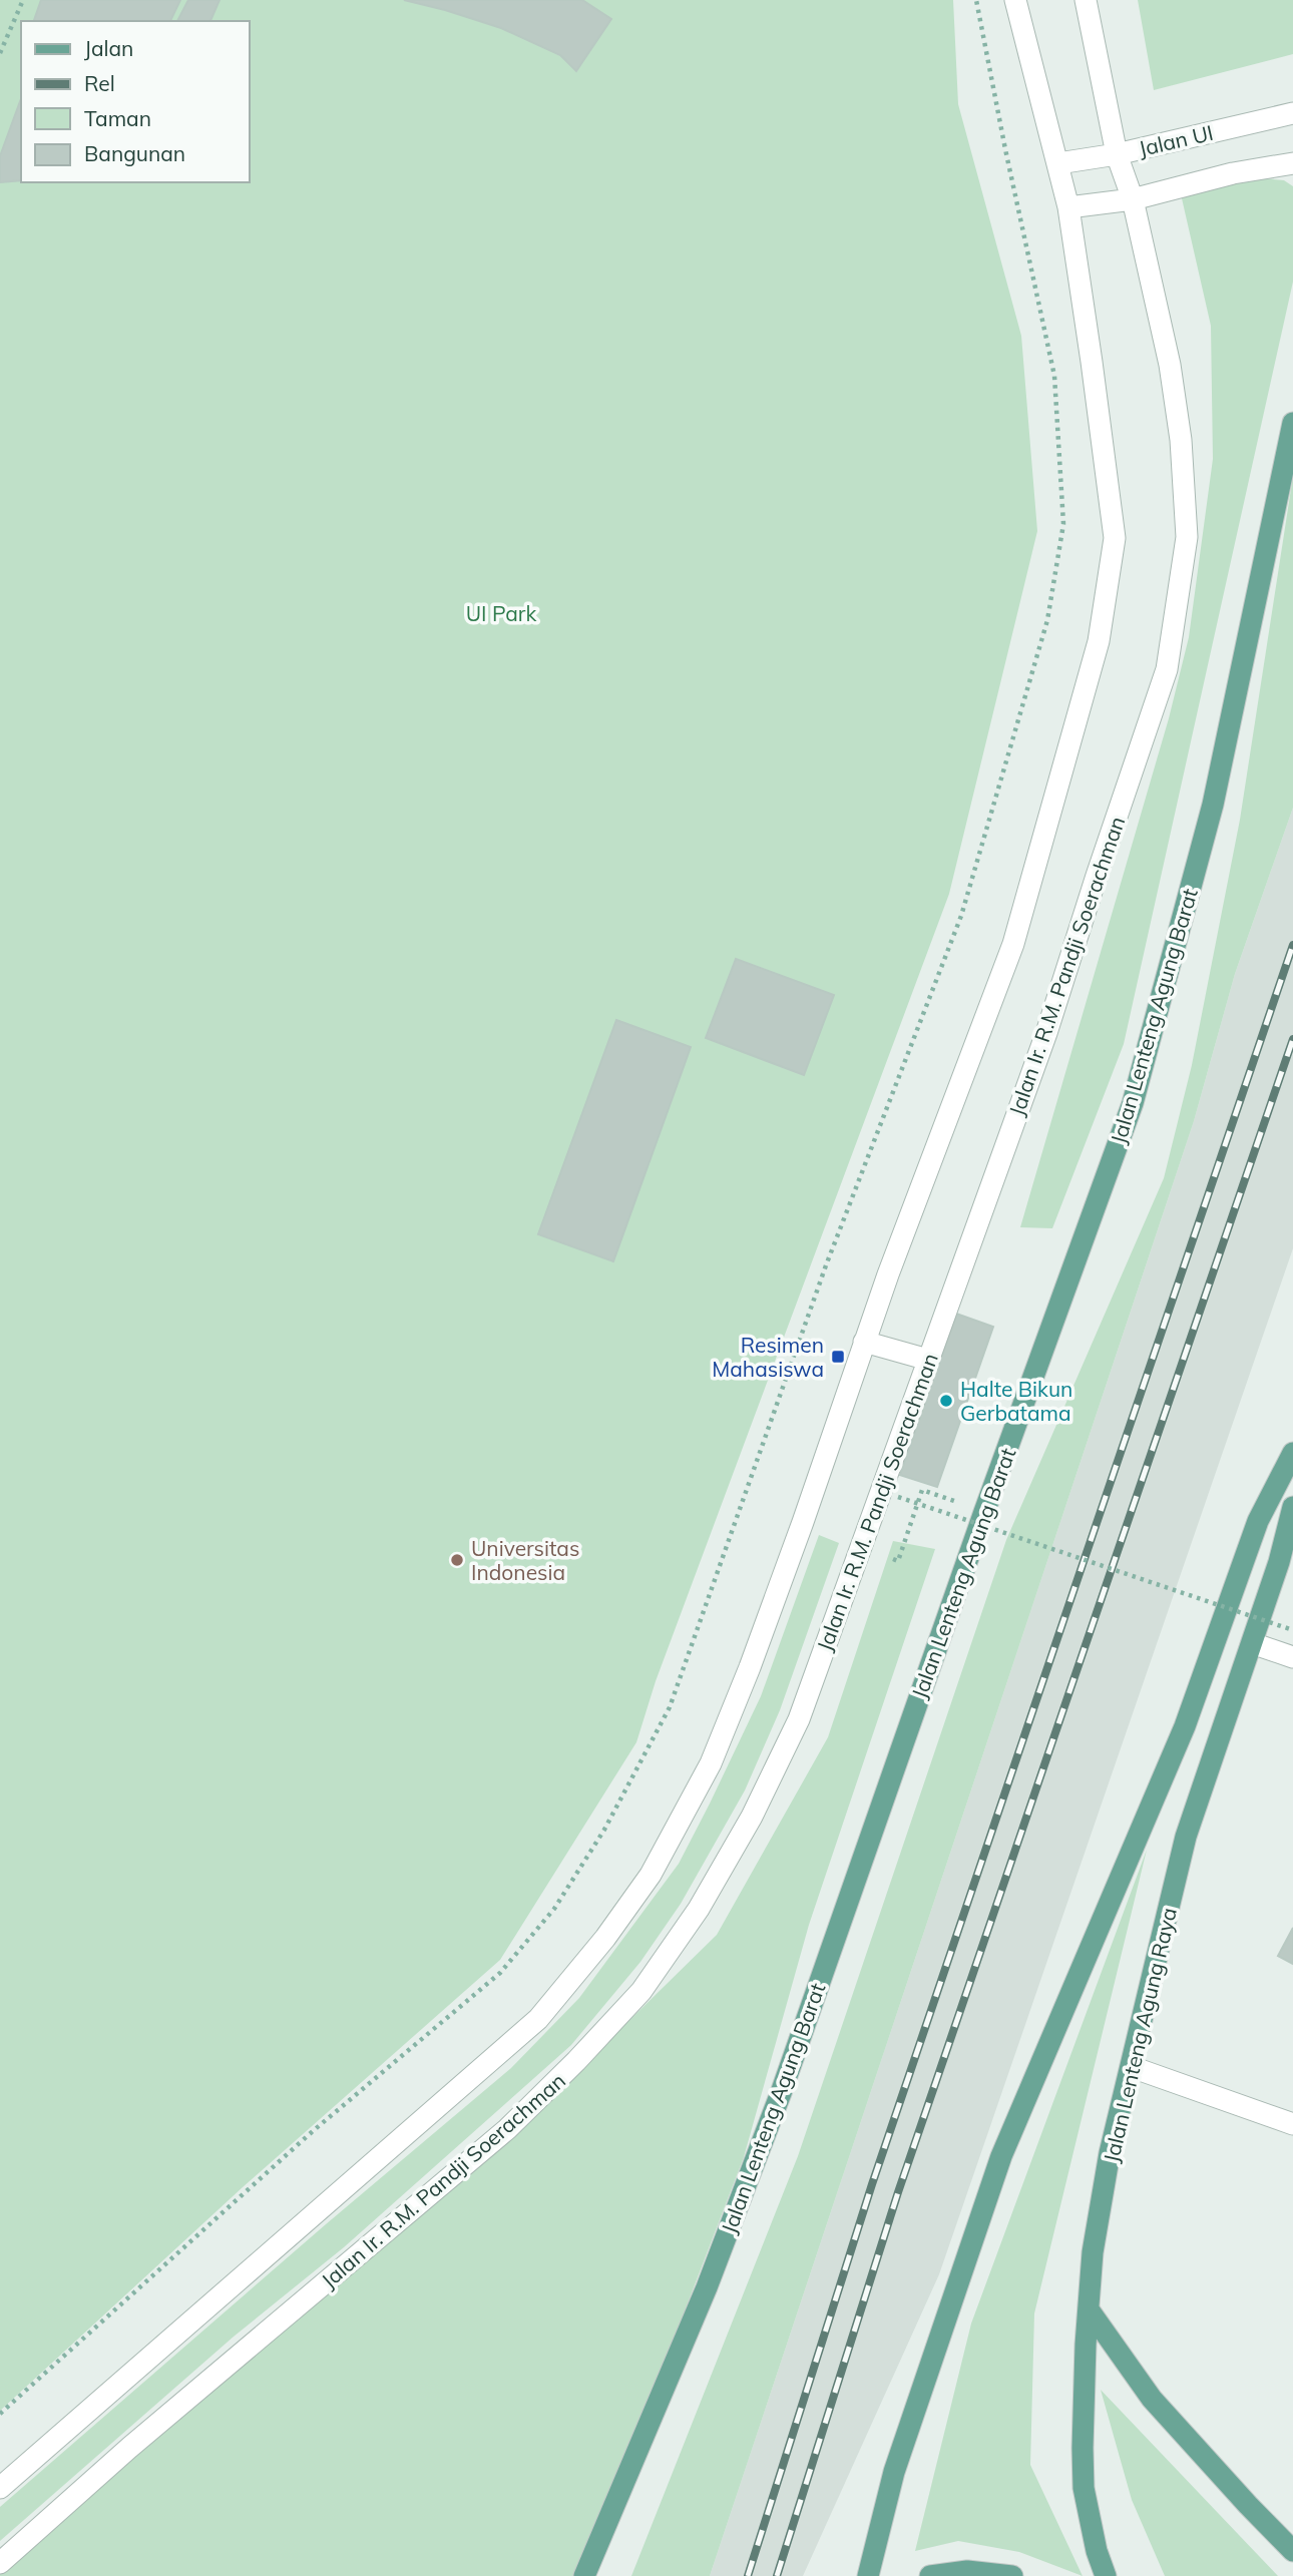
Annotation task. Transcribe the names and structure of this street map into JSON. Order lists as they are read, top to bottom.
{
  "streets": {
    "main road": ["Jalan Lenteng Agung Barat", "Jalan Lenteng Agung Raya"],
    "street": ["Jalan UI", "Jalan Ir. R.M. Pandji Soerachman"]
  },
  "crossings": [
    ["Jalan UI", "Jalan Ir. R.M. Pandji Soerachman"]
  ],
  "parks": ["UI Park"],
  "places": {
    "transit": ["Resimen Mahasiswa"],
    "other": ["Halte Bikun Gerbatama", "Universitas Indonesia"]
  },
  "legend": [
    "Jalan",
    "Rel",
    "Taman",
    "Bangunan"
  ]
}
